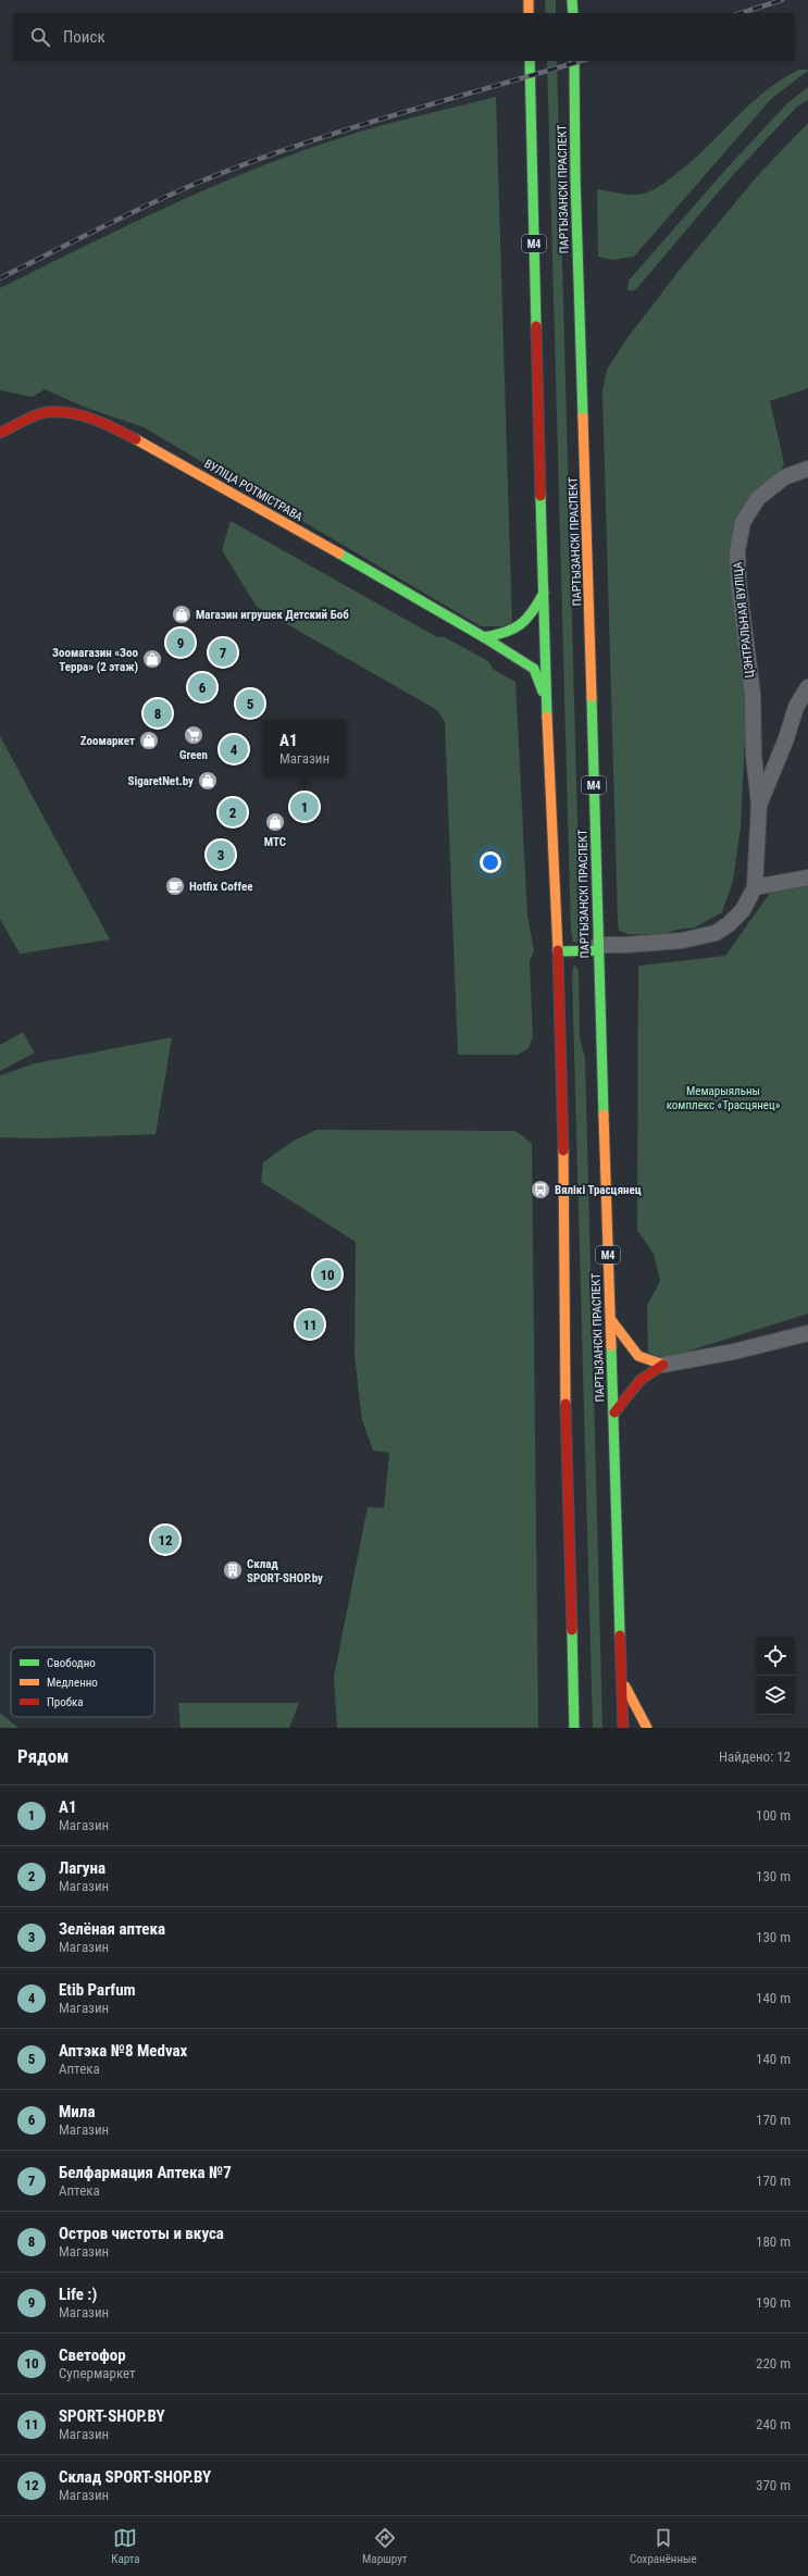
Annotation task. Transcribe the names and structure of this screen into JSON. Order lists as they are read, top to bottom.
{
  "streets": {
    "main road": ["ПАРТЫЗАНСКІ ПРАСПЕКТ", "М4", "ВУЛІЦА РОТМІСТРАВА"],
    "street": ["ЦЭНТРАЛЬНАЯ ВУЛІЦА"]
  },
  "crossings": [
    ["М4", "ВУЛІЦА РОТМІСТРАВА"]
  ],
  "parks": ["Мемарыяльны комплекс «Трасцянец»"],
  "places": {
    "shop": [
      "Магазин игрушек Детский Боб",
      "Зоомагазин «Зоо Терра» (2 этаж)",
      "Zooмаркет",
      "SigaretNet.by",
      "МТС"
    ],
    "supermarket": ["Green"],
    "cafe": ["Hotfix Coffee"],
    "bus stop": ["Вялікі Трасцянец"],
    "building": ["Склад SPORT-SHOP.by"]
  },
  "legend": ["Свободно", "Медленно", "Пробка"],
  "page": {
    "search": "Поиск",
    "pins": [
      "9",
      "7",
      "6",
      "5",
      "8",
      "4",
      "1",
      "2",
      "3",
      "10",
      "11",
      "12"
    ],
    "popup": ["A1", "Магазин"],
    "heading": ["Рядом", "Найдено: 12"],
    "list": [
      {
        "mark": "1",
        "name": "A1",
        "note": "Магазин",
        "value": "100 m"
      },
      {
        "mark": "2",
        "name": "Лагуна",
        "note": "Магазин",
        "value": "130 m"
      },
      {
        "mark": "3",
        "name": "Зелёная аптека",
        "note": "Магазин",
        "value": "130 m"
      },
      {
        "mark": "4",
        "name": "Etib Parfum",
        "note": "Магазин",
        "value": "140 m"
      },
      {
        "mark": "5",
        "name": "Аптэка №8 Medvax",
        "note": "Аптека",
        "value": "140 m"
      },
      {
        "mark": "6",
        "name": "Мила",
        "note": "Магазин",
        "value": "170 m"
      },
      {
        "mark": "7",
        "name": "Белфармация Аптека №7",
        "note": "Аптека",
        "value": "170 m"
      },
      {
        "mark": "8",
        "name": "Остров чистоты и вкуса",
        "note": "Магазин",
        "value": "180 m"
      },
      {
        "mark": "9",
        "name": "Life :)",
        "note": "Магазин",
        "value": "190 m"
      },
      {
        "mark": "10",
        "name": "Светофор",
        "note": "Супермаркет",
        "value": "220 m"
      },
      {
        "mark": "11",
        "name": "SPORT-SHOP.BY",
        "note": "Магазин",
        "value": "240 m"
      },
      {
        "mark": "12",
        "name": "Склад SPORT-SHOP.BY",
        "note": "Магазин",
        "value": "370 m"
      }
    ],
    "nav": ["Карта", "Маршрут", "Сохранённые"]
  }
}
